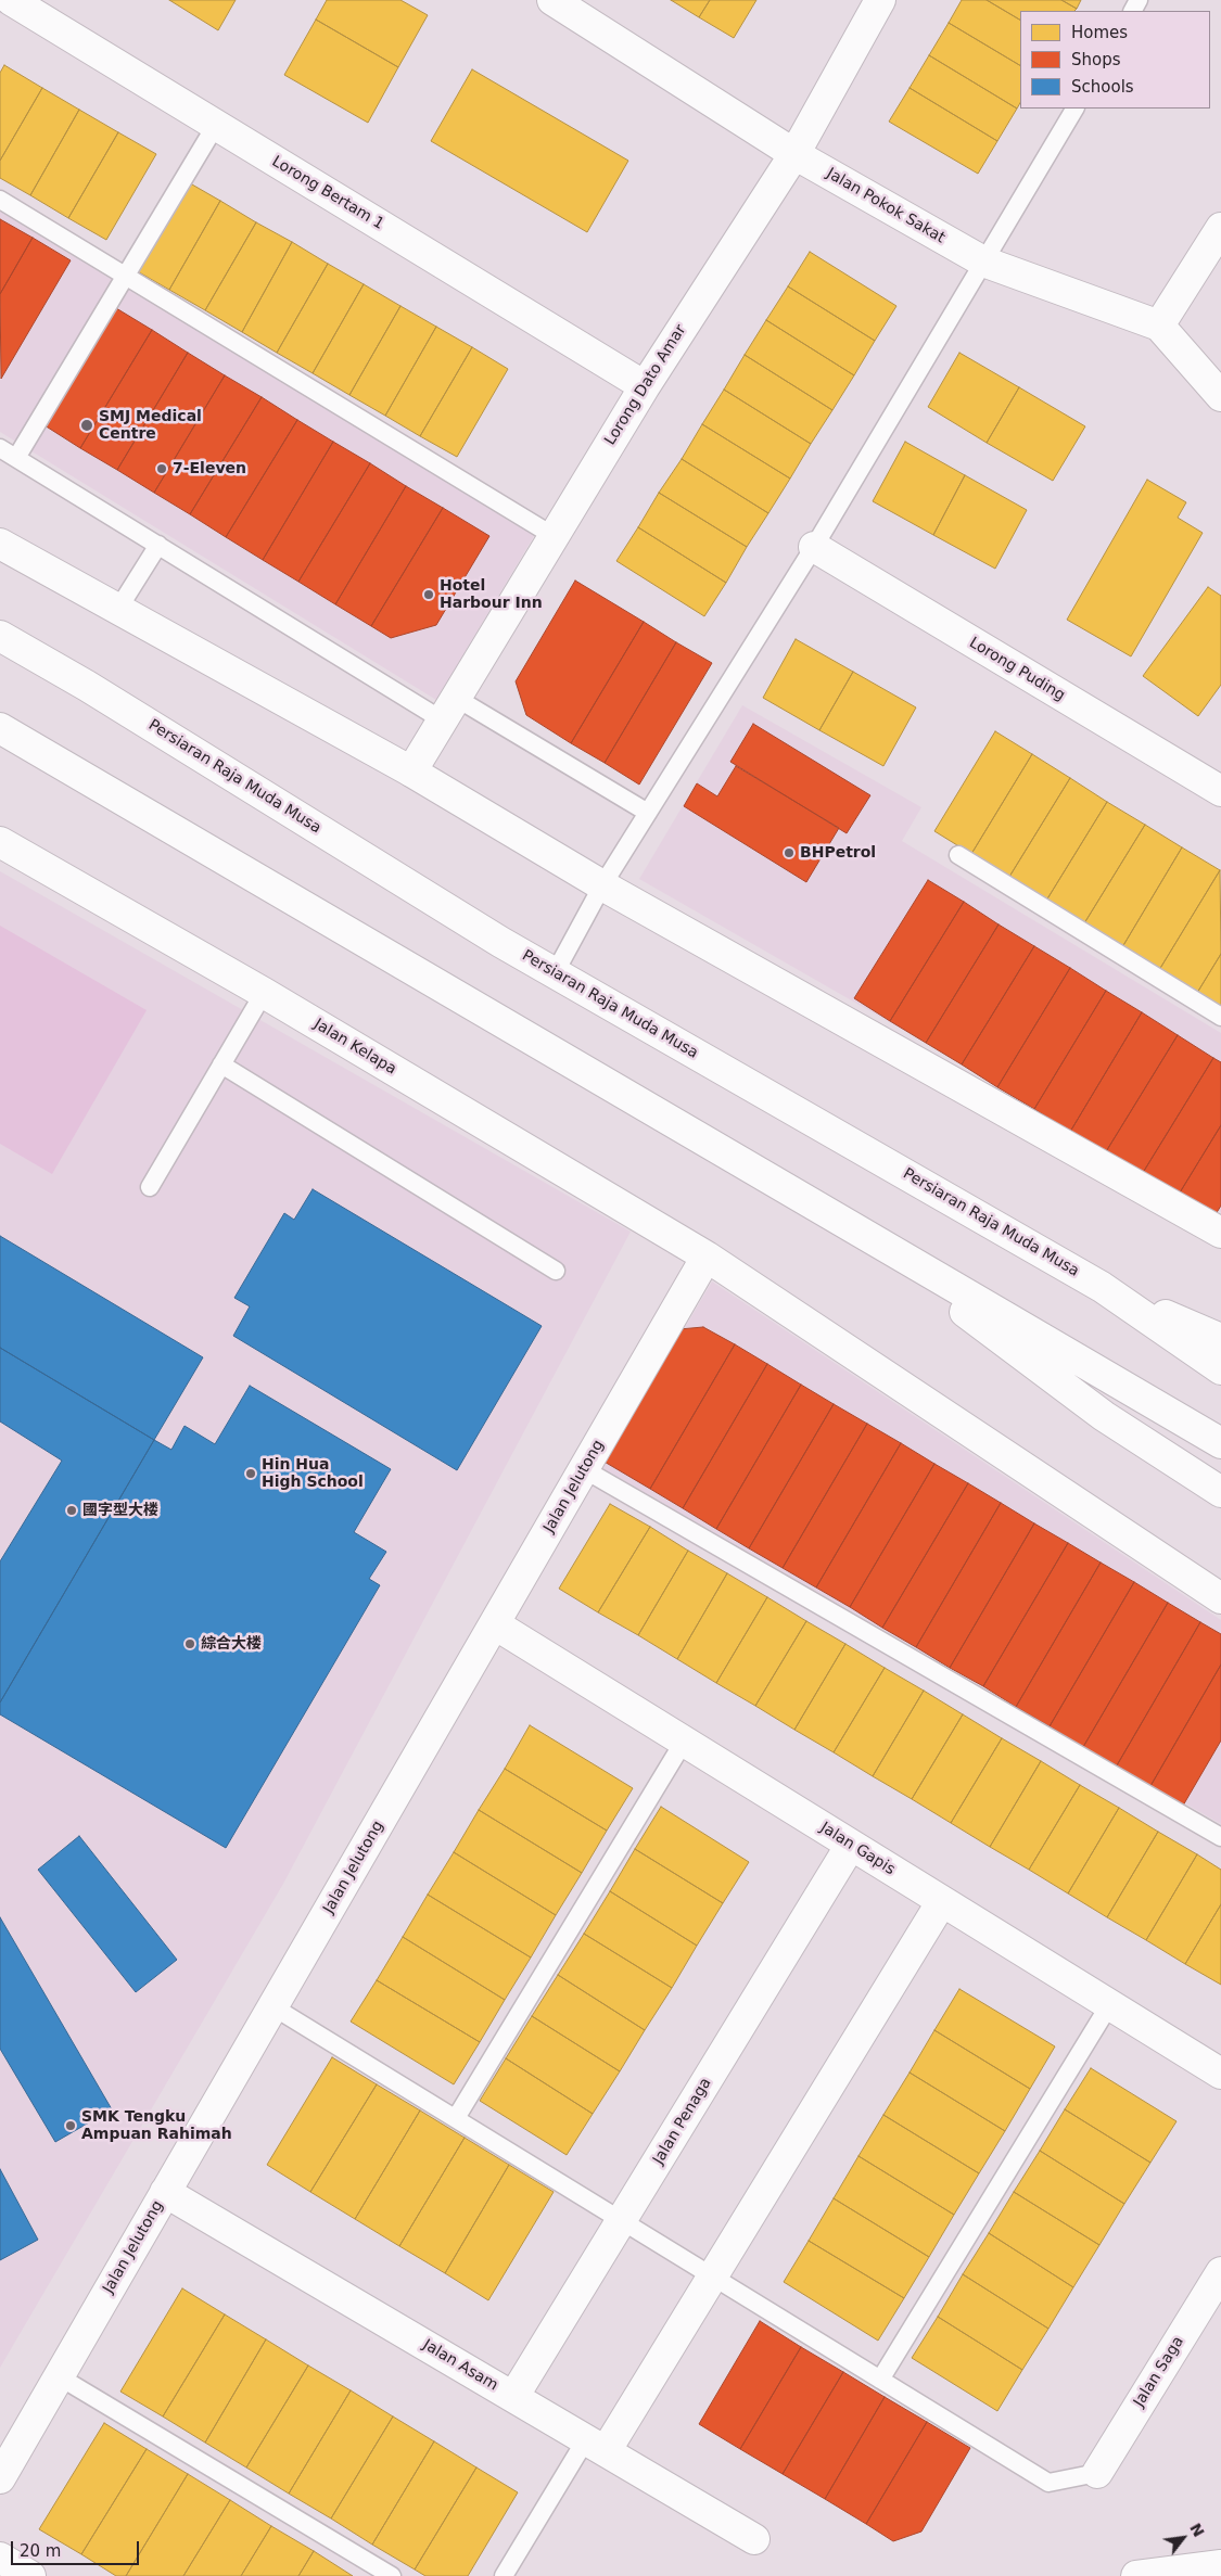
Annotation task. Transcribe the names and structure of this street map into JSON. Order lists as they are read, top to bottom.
{
  "streets": {
    "main road": [
      "Lorong Bertam 1",
      "Jalan Pokok Sakat",
      "Lorong Dato Amar",
      "Lorong Puding",
      "Persiaran Raja Muda Musa",
      "Jalan Kelapa",
      "Jalan Jelutong",
      "Jalan Gapis",
      "Jalan Penaga",
      "Jalan Asam",
      "Jalan Saga"
    ]
  },
  "crossings": [
    ["Lorong Bertam 1", "Lorong Dato Amar"],
    ["Jalan Pokok Sakat", "Lorong Dato Amar"],
    ["Jalan Kelapa", "Jalan Jelutong"],
    ["Jalan Jelutong", "Jalan Gapis"],
    ["Jalan Jelutong", "Jalan Asam"],
    ["Jalan Gapis", "Jalan Penaga"],
    ["Jalan Penaga", "Jalan Asam"]
  ],
  "places": [
    "SMJ Medical Centre",
    "7-Eleven",
    "Hotel Harbour Inn",
    "BHPetrol",
    "Hin Hua High School",
    "國字型大楼",
    "綜合大楼",
    "SMK Tengku Ampuan Rahimah"
  ],
  "legend": ["Homes", "Shops", "Schools"],
  "scale_bar": "20 m",
  "north": "top right"
}
